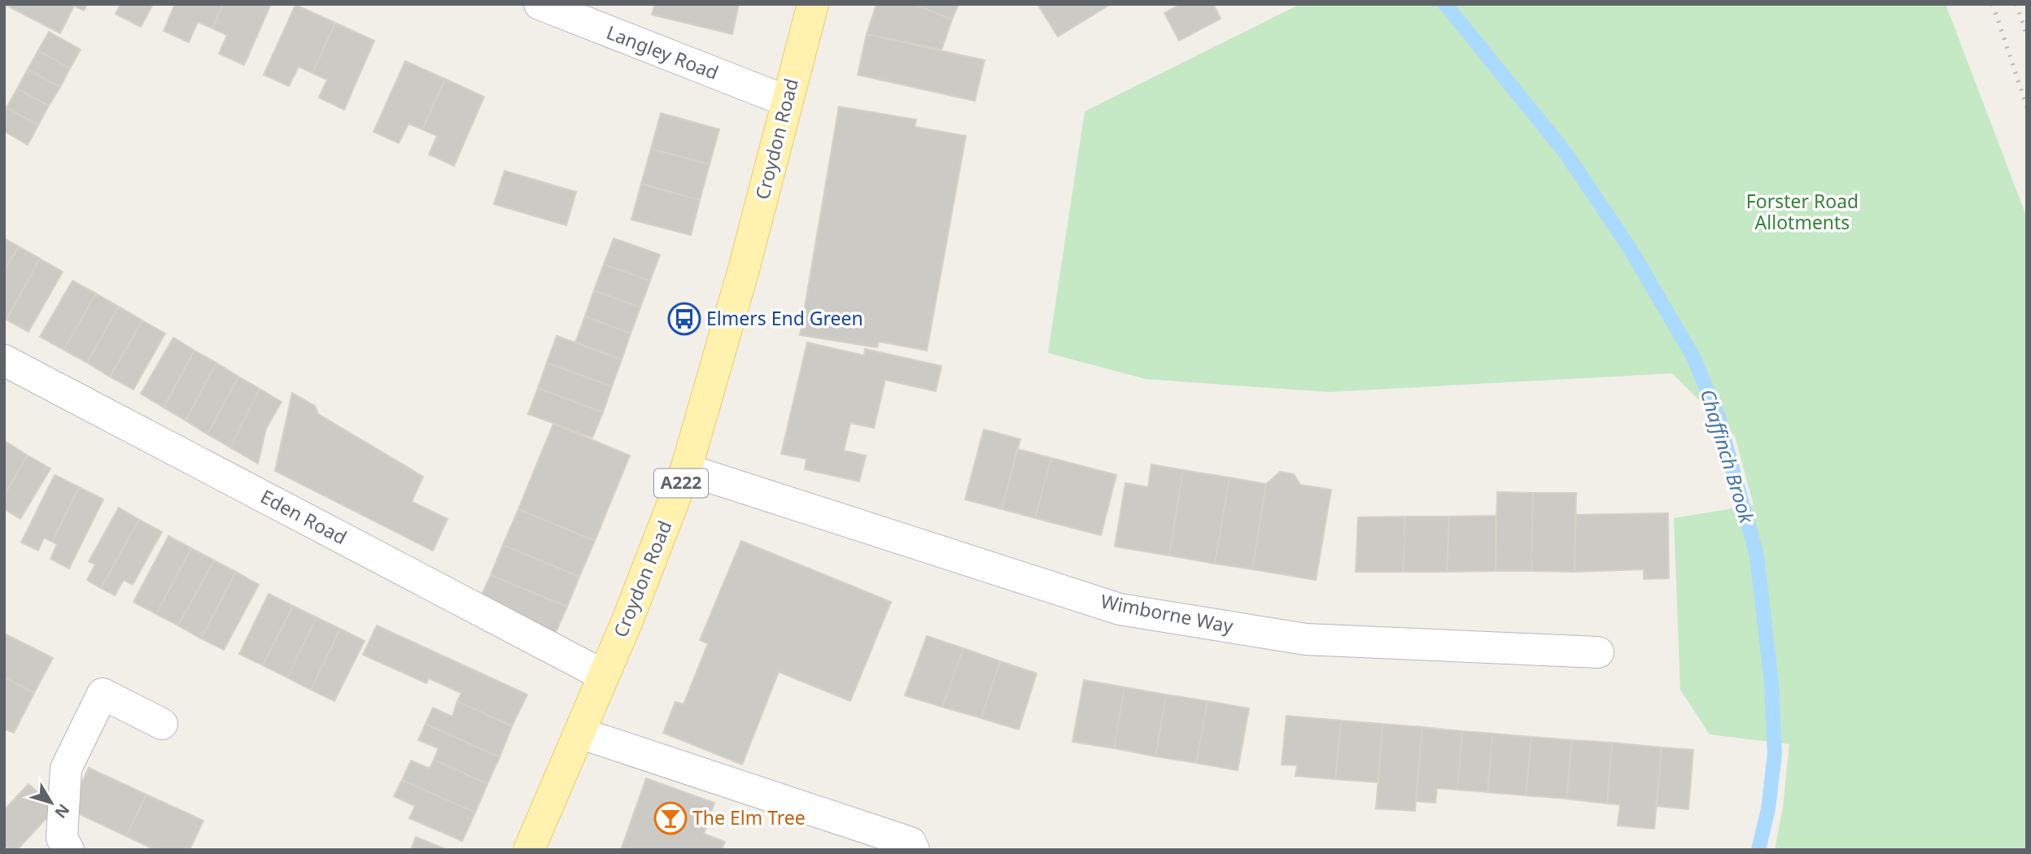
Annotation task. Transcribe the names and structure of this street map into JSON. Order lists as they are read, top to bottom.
{
  "streets": {
    "main road": ["Croydon Road", "A222"],
    "street": ["Langley Road", "Eden Road", "Wimborne Way"]
  },
  "crossings": [
    ["Langley Road", "Croydon Road"],
    ["Croydon Road", "Eden Road"],
    ["Croydon Road", "Wimborne Way"]
  ],
  "water": ["Chaffinch Brook"],
  "parks": ["Forster Road Allotments"],
  "places": {
    "bus stop": ["Elmers End Green"],
    "bar": ["The Elm Tree"]
  },
  "north": "bottom right"
}
